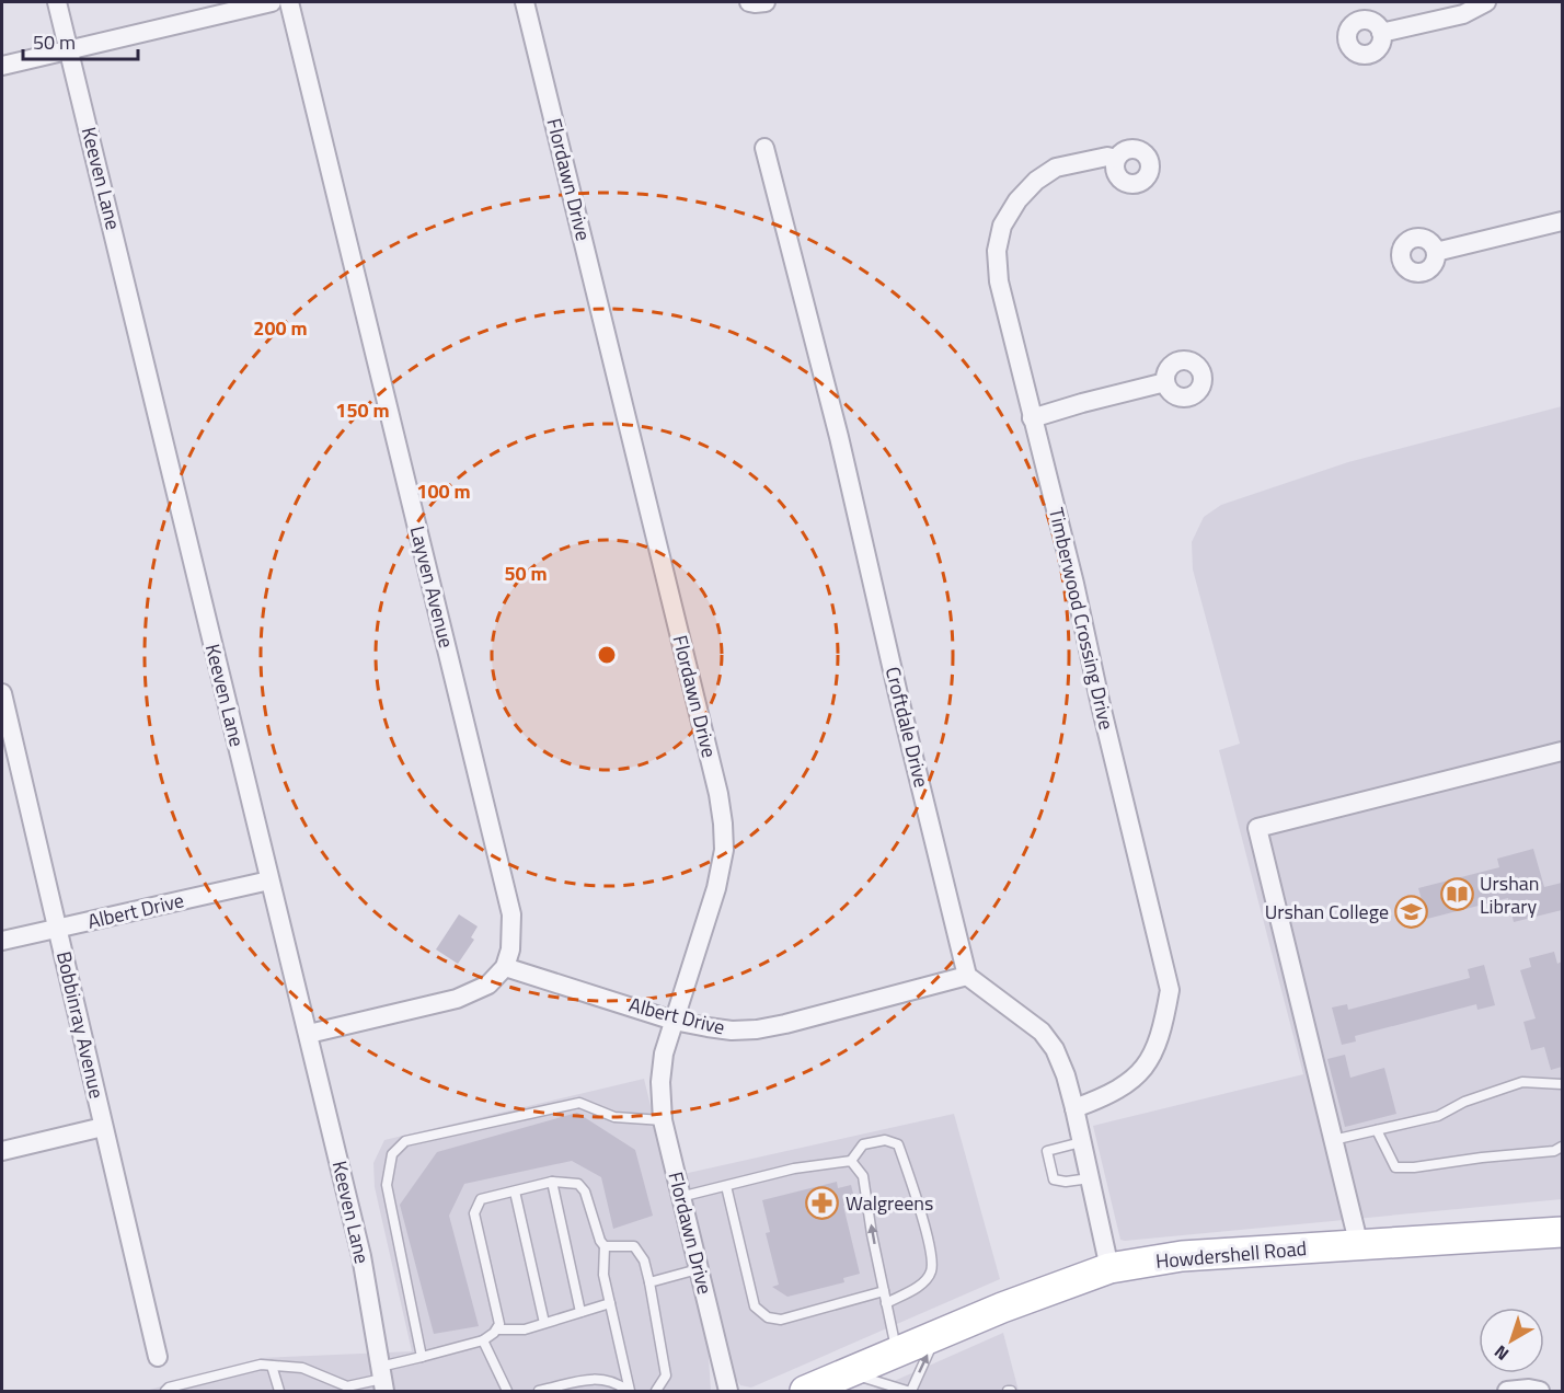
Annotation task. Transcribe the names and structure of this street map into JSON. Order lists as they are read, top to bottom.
{
  "streets": {
    "main road": ["Howdershell Road"],
    "street": [
      "Keeven Lane",
      "Flordawn Drive",
      "Layven Avenue",
      "Timberwood Crossing Drive",
      "Croftdale Drive",
      "Albert Drive",
      "Bobbinray Avenue"
    ]
  },
  "crossings": [
    ["Keeven Lane", "Albert Drive"],
    ["Flordawn Drive", "Albert Drive"],
    ["Layven Avenue", "Albert Drive"],
    ["Croftdale Drive", "Albert Drive"],
    ["Albert Drive", "Bobbinray Avenue"]
  ],
  "places": {
    "library": ["Urshan Library"],
    "school or university": ["Urshan College"],
    "pharmacy": ["Walgreens"]
  },
  "scale_bar": "50 m",
  "north": "bottom left",
  "rings": [
    "200 m",
    "150 m",
    "100 m",
    "50 m"
  ]
}
